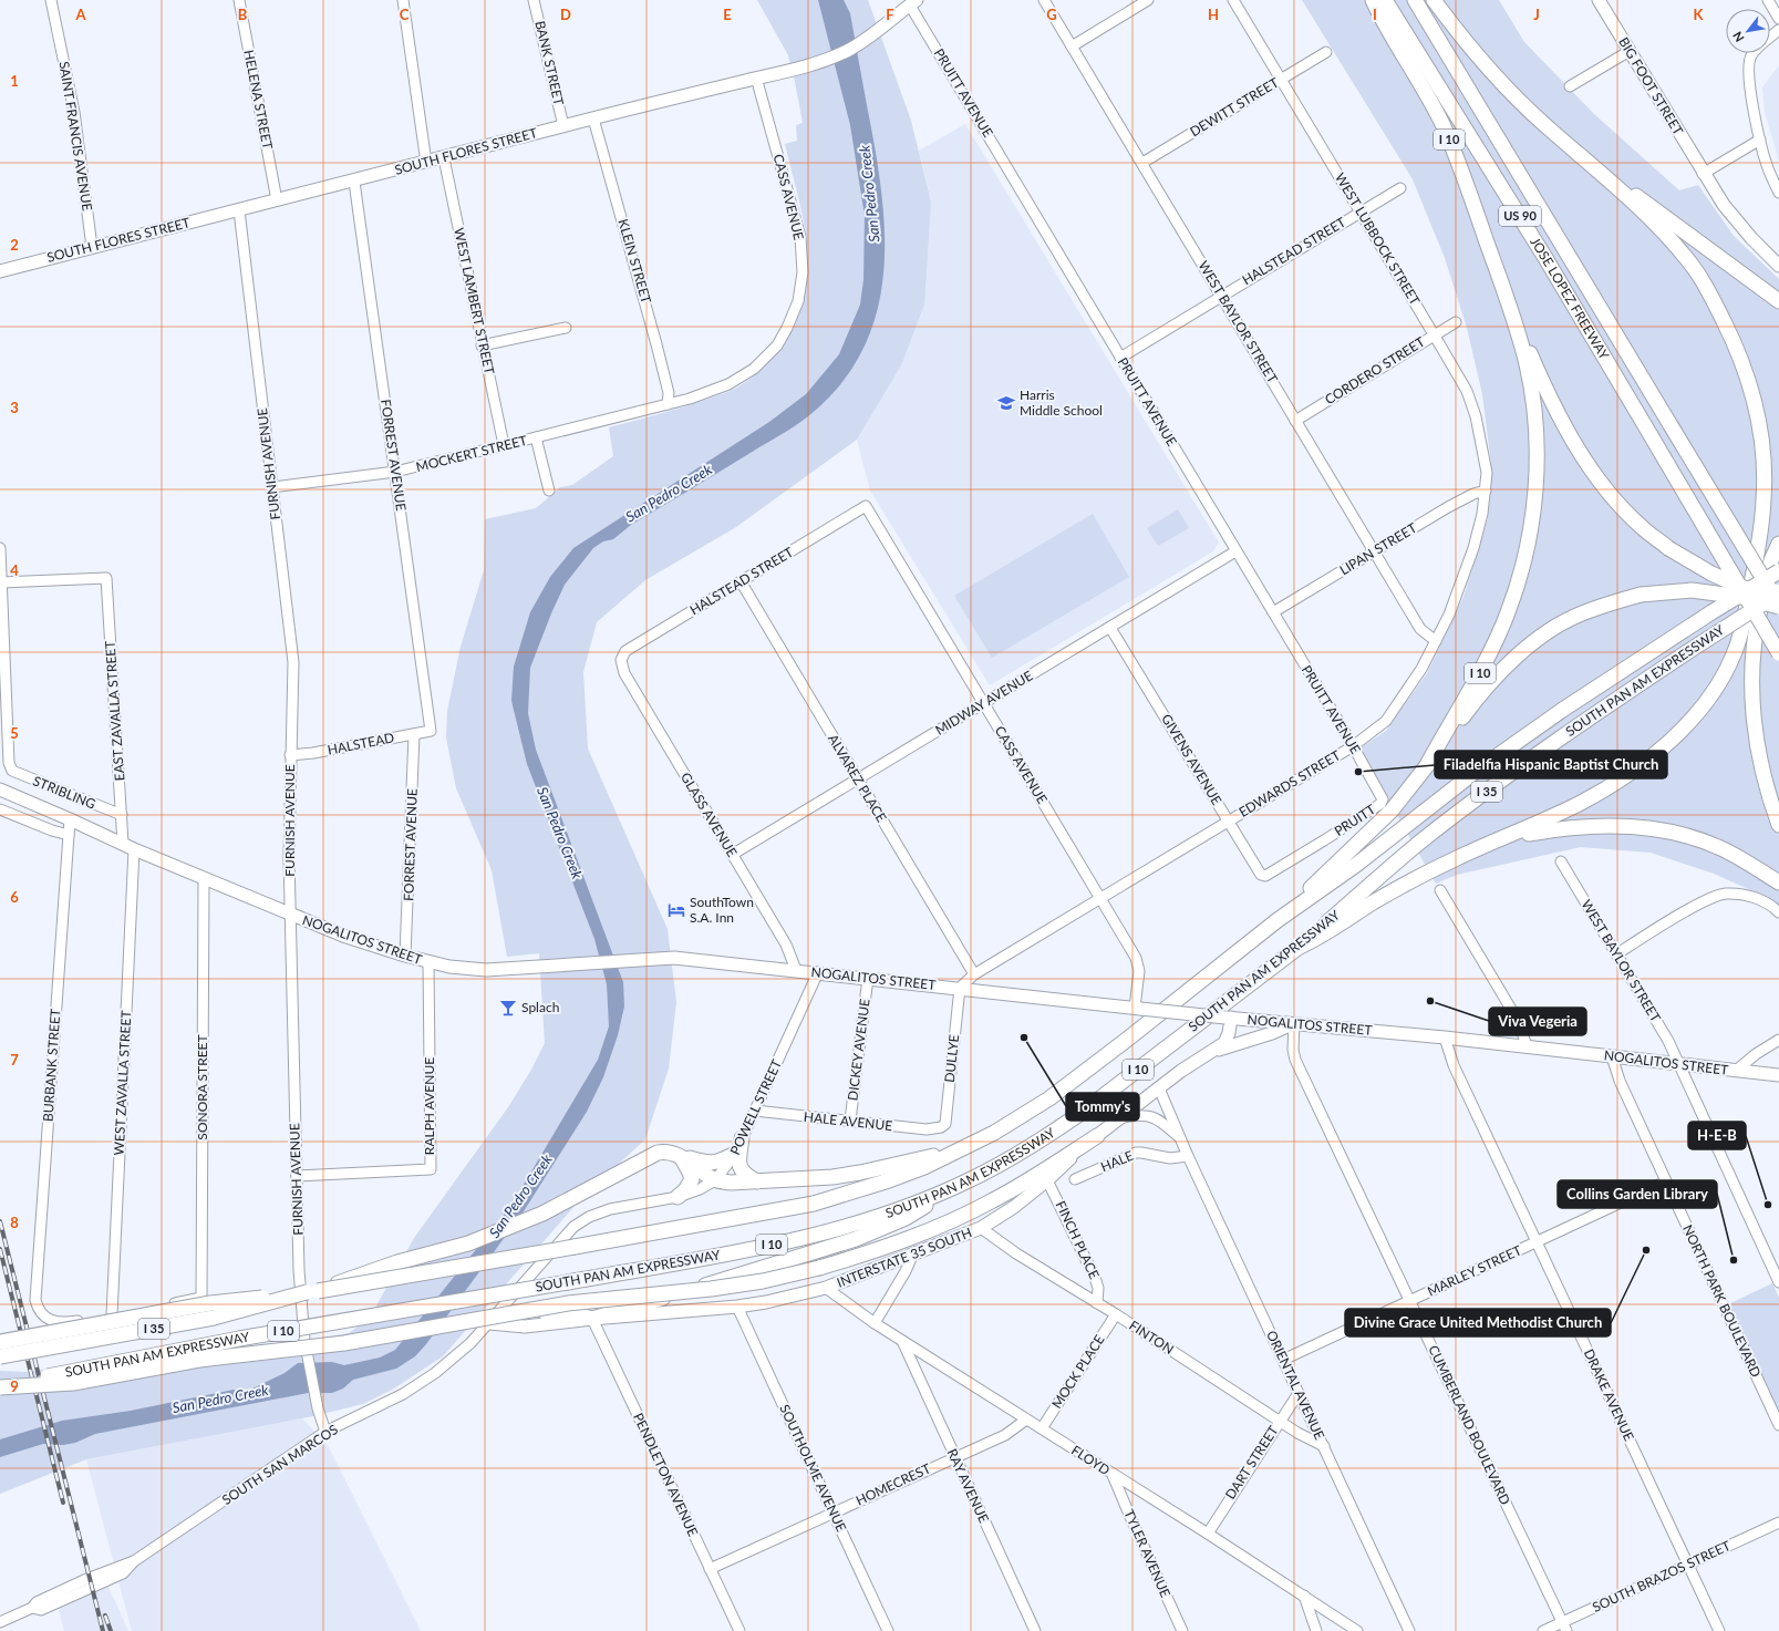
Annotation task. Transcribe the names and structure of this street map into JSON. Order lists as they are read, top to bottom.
{
  "streets": {
    "highway": [
      "I 10",
      "US 90",
      "JOSE LOPEZ FREEWAY",
      "SOUTH PAN AM EXPRESSWAY",
      "I 35"
    ],
    "main road": [
      "BIG FOOT STREET",
      "SOUTH FLORES STREET",
      "NOGALITOS STREET",
      "INTERSTATE 35 SOUTH"
    ],
    "street": [
      "BANK STREET",
      "PRUITT AVENUE",
      "HELENA STREET",
      "DEWITT STREET",
      "SAINT FRANCIS AVENUE",
      "CASS AVENUE",
      "WEST LUBBOCK STREET",
      "HALSTEAD STREET",
      "KLEIN STREET",
      "WEST LAMBERT STREET",
      "WEST BAYLOR STREET",
      "CORDERO STREET",
      "MOCKERT STREET",
      "FORREST AVENUE",
      "FURNISH AVENUE",
      "LIPAN STREET",
      "MIDWAY AVENUE",
      "EAST ZAVALLA STREET",
      "HALSTEAD",
      "GIVENS AVENUE",
      "ALVAREZ PLACE",
      "EDWARDS STREET",
      "STRIBLING",
      "GLASS AVENUE",
      "PRUITT",
      "DICKEY AVENUE",
      "DULLYE",
      "BURBANK STREET",
      "WEST ZAVALLA STREET",
      "SONORA STREET",
      "RALPH AVENUE",
      "POWELL STREET",
      "HALE AVENUE",
      "HALE",
      "FINCH PLACE",
      "MARLEY STREET",
      "NORTH PARK BOULEVARD",
      "FINTON",
      "MOCK PLACE",
      "ORIENTAL AVENUE",
      "DRAKE AVENUE",
      "CUMBERLAND BOULEVARD",
      "FLOYD",
      "DART STREET",
      "SOUTH SAN MARCOS",
      "SOUTHOLME AVENUE",
      "PENDLETON AVENUE",
      "HOMECREST",
      "RAY AVENUE",
      "TYLER AVENUE",
      "SOUTH BRAZOS STREET"
    ]
  },
  "crossings": [
    ["BANK STREET", "SOUTH FLORES STREET"],
    ["PRUITT AVENUE", "SOUTH FLORES STREET"],
    ["PRUITT AVENUE", "HALSTEAD STREET"],
    ["PRUITT AVENUE", "LIPAN STREET"],
    ["PRUITT AVENUE", "MIDWAY AVENUE"],
    ["PRUITT AVENUE", "EDWARDS STREET"],
    ["PRUITT AVENUE", "PRUITT"],
    ["HELENA STREET", "SOUTH FLORES STREET"],
    ["DEWITT STREET", "WEST LUBBOCK STREET"],
    ["DEWITT STREET", "WEST BAYLOR STREET"],
    ["SAINT FRANCIS AVENUE", "SOUTH FLORES STREET"],
    ["I 10", "SOUTH PAN AM EXPRESSWAY"],
    ["SOUTH FLORES STREET", "CASS AVENUE"],
    ["SOUTH FLORES STREET", "KLEIN STREET"],
    ["SOUTH FLORES STREET", "WEST LAMBERT STREET"],
    ["SOUTH FLORES STREET", "FORREST AVENUE"],
    ["SOUTH FLORES STREET", "FURNISH AVENUE"],
    ["CASS AVENUE", "HALSTEAD STREET"],
    ["CASS AVENUE", "KLEIN STREET"],
    ["CASS AVENUE", "MOCKERT STREET"],
    ["CASS AVENUE", "MIDWAY AVENUE"],
    ["CASS AVENUE", "EDWARDS STREET"],
    ["CASS AVENUE", "NOGALITOS STREET"],
    ["US 90", "JOSE LOPEZ FREEWAY"],
    ["US 90", "SOUTH PAN AM EXPRESSWAY"],
    ["WEST LUBBOCK STREET", "HALSTEAD STREET"],
    ["WEST LUBBOCK STREET", "CORDERO STREET"],
    ["WEST LUBBOCK STREET", "LIPAN STREET"],
    ["WEST LUBBOCK STREET", "EDWARDS STREET"],
    ["HALSTEAD STREET", "WEST BAYLOR STREET"],
    ["HALSTEAD STREET", "ALVAREZ PLACE"],
    ["HALSTEAD STREET", "GLASS AVENUE"],
    ["KLEIN STREET", "MOCKERT STREET"],
    ["JOSE LOPEZ FREEWAY", "SOUTH PAN AM EXPRESSWAY"],
    ["WEST LAMBERT STREET", "MOCKERT STREET"],
    ["WEST BAYLOR STREET", "CORDERO STREET"],
    ["WEST BAYLOR STREET", "LIPAN STREET"],
    ["WEST BAYLOR STREET", "EDWARDS STREET"],
    ["WEST BAYLOR STREET", "NOGALITOS STREET"],
    ["MOCKERT STREET", "FORREST AVENUE"],
    ["MOCKERT STREET", "FURNISH AVENUE"],
    ["FORREST AVENUE", "HALSTEAD"],
    ["FORREST AVENUE", "NOGALITOS STREET"],
    ["FURNISH AVENUE", "HALSTEAD"],
    ["FURNISH AVENUE", "NOGALITOS STREET"],
    ["FURNISH AVENUE", "RALPH AVENUE"],
    ["FURNISH AVENUE", "SOUTH SAN MARCOS"],
    ["LIPAN STREET", "EDWARDS STREET"],
    ["MIDWAY AVENUE", "GIVENS AVENUE"],
    ["MIDWAY AVENUE", "ALVAREZ PLACE"],
    ["MIDWAY AVENUE", "GLASS AVENUE"],
    ["EAST ZAVALLA STREET", "STRIBLING"],
    ["EAST ZAVALLA STREET", "NOGALITOS STREET"],
    ["GIVENS AVENUE", "EDWARDS STREET"],
    ["GIVENS AVENUE", "PRUITT"],
    ["ALVAREZ PLACE", "EDWARDS STREET"],
    ["EDWARDS STREET", "NOGALITOS STREET"],
    ["EDWARDS STREET", "DULLYE"],
    ["GLASS AVENUE", "NOGALITOS STREET"],
    ["NOGALITOS STREET", "DICKEY AVENUE"],
    ["NOGALITOS STREET", "DULLYE"],
    ["NOGALITOS STREET", "BURBANK STREET"],
    ["NOGALITOS STREET", "WEST ZAVALLA STREET"],
    ["NOGALITOS STREET", "SONORA STREET"],
    ["NOGALITOS STREET", "RALPH AVENUE"],
    ["NOGALITOS STREET", "POWELL STREET"],
    ["NOGALITOS STREET", "INTERSTATE 35 SOUTH"],
    ["NOGALITOS STREET", "NORTH PARK BOULEVARD"],
    ["NOGALITOS STREET", "DRAKE AVENUE"],
    ["NOGALITOS STREET", "CUMBERLAND BOULEVARD"],
    ["DICKEY AVENUE", "HALE AVENUE"],
    ["DULLYE", "HALE AVENUE"],
    ["BURBANK STREET", "WEST ZAVALLA STREET"],
    ["BURBANK STREET", "SONORA STREET"],
    ["WEST ZAVALLA STREET", "SONORA STREET"],
    ["POWELL STREET", "HALE AVENUE"],
    ["POWELL STREET", "INTERSTATE 35 SOUTH"],
    ["POWELL STREET", "SOUTH SAN MARCOS"],
    ["HALE", "ORIENTAL AVENUE"],
    ["FINCH PLACE", "INTERSTATE 35 SOUTH"],
    ["FINCH PLACE", "FINTON"],
    ["INTERSTATE 35 SOUTH", "FINTON"],
    ["INTERSTATE 35 SOUTH", "ORIENTAL AVENUE"],
    ["INTERSTATE 35 SOUTH", "CUMBERLAND BOULEVARD"],
    ["INTERSTATE 35 SOUTH", "FLOYD"],
    ["INTERSTATE 35 SOUTH", "SOUTH SAN MARCOS"],
    ["INTERSTATE 35 SOUTH", "SOUTHOLME AVENUE"],
    ["INTERSTATE 35 SOUTH", "PENDLETON AVENUE"],
    ["MARLEY STREET", "NORTH PARK BOULEVARD"],
    ["MARLEY STREET", "ORIENTAL AVENUE"],
    ["MARLEY STREET", "DRAKE AVENUE"],
    ["MARLEY STREET", "CUMBERLAND BOULEVARD"],
    ["FINTON", "MOCK PLACE"],
    ["FINTON", "ORIENTAL AVENUE"],
    ["FINTON", "DART STREET"],
    ["MOCK PLACE", "FLOYD"],
    ["ORIENTAL AVENUE", "DART STREET"],
    ["DRAKE AVENUE", "SOUTH BRAZOS STREET"],
    ["CUMBERLAND BOULEVARD", "SOUTH BRAZOS STREET"],
    ["FLOYD", "DART STREET"],
    ["FLOYD", "HOMECREST"],
    ["FLOYD", "RAY AVENUE"],
    ["FLOYD", "TYLER AVENUE"],
    ["SOUTHOLME AVENUE", "HOMECREST"],
    ["PENDLETON AVENUE", "HOMECREST"],
    ["HOMECREST", "RAY AVENUE"]
  ],
  "water": ["San Pedro Creek"],
  "places": {
    "school or university": ["Harris Middle School"],
    "other": [
      "Filadelfia Hispanic Baptist Church",
      "Viva Vegeria",
      "Tommy's",
      "H-E-B",
      "Divine Grace United Methodist Church",
      "Collins Garden Library"
    ],
    "hotel": ["SouthTown S.A. Inn"],
    "bar": ["Splach"]
  },
  "north": "bottom left",
  "grid": {
    "columns": [
      "A",
      "B",
      "C",
      "D",
      "E",
      "F",
      "G",
      "H",
      "I",
      "J",
      "K"
    ],
    "rows": [
      "1",
      "2",
      "3",
      "4",
      "5",
      "6",
      "7",
      "8",
      "9"
    ]
  }
}
